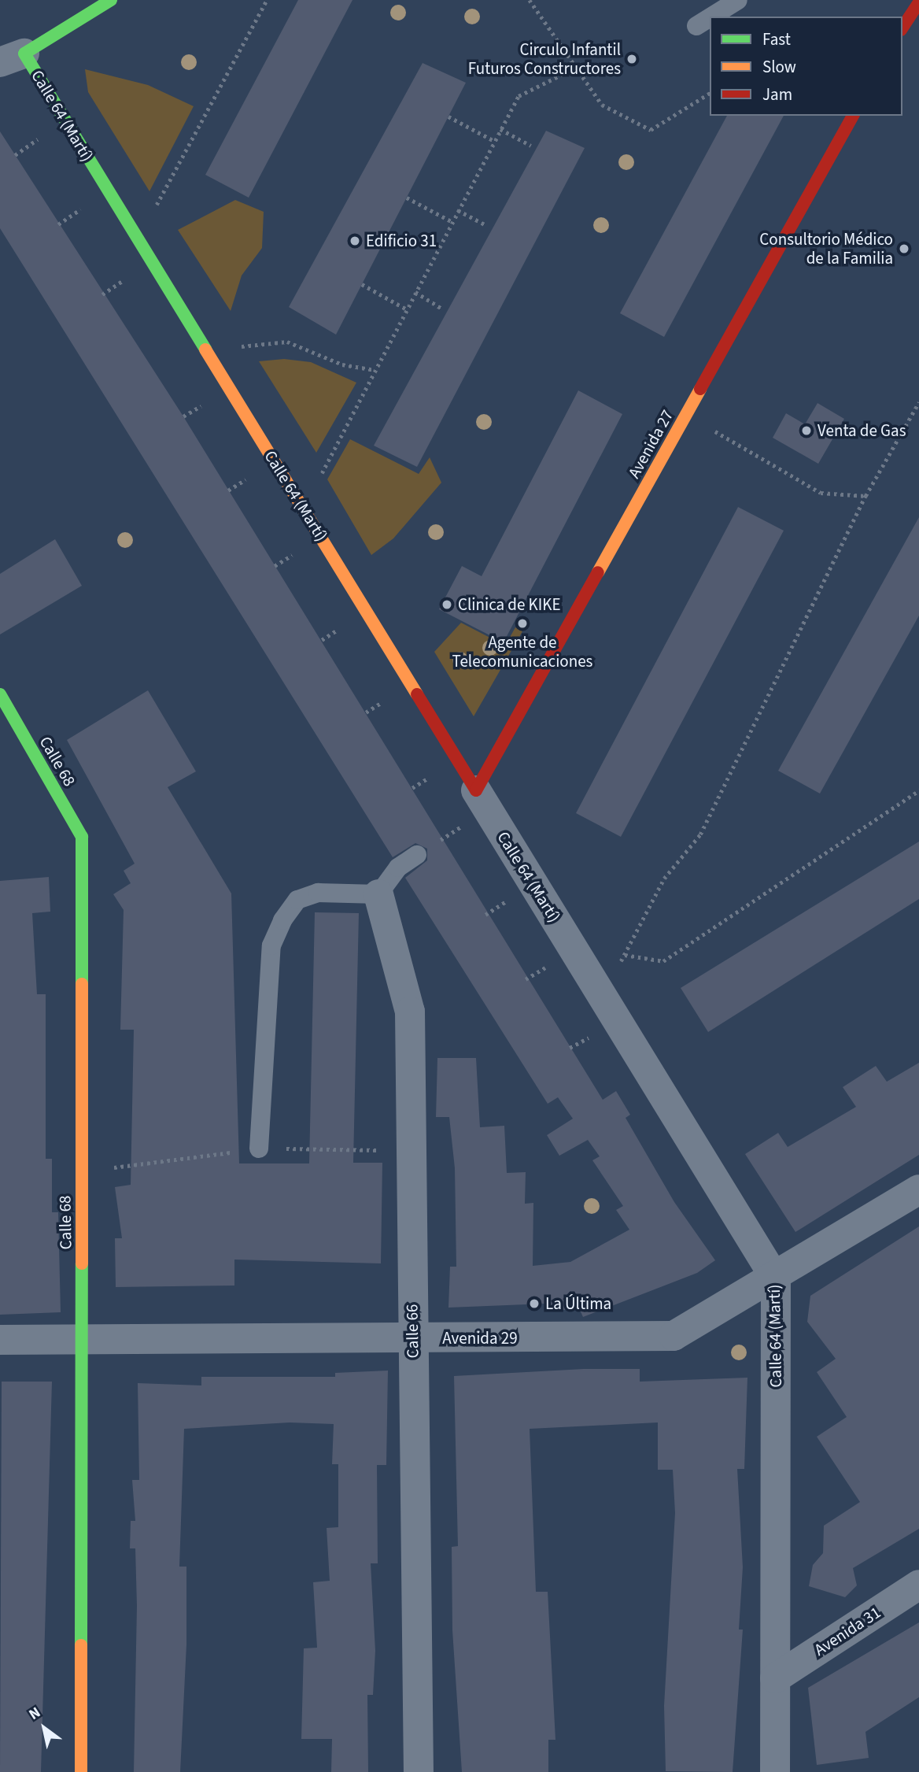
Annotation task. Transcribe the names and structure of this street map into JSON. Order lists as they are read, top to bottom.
{
  "streets": {
    "street": [
      "Calle 64 (Martí)",
      "Avenida 27",
      "Calle 68",
      "Calle 66",
      "Avenida 29",
      "Avenida 31"
    ]
  },
  "crossings": [
    ["Calle 64 (Martí)", "Avenida 27"],
    ["Calle 64 (Martí)", "Avenida 29"],
    ["Calle 64 (Martí)", "Avenida 31"],
    ["Calle 68", "Avenida 29"],
    ["Calle 66", "Avenida 29"]
  ],
  "places": [
    "Circulo Infantil Futuros Constructores",
    "Edificio 31",
    "Consultorio Médico de la Familia",
    "Venta de Gas",
    "Clinica de KIKE",
    "Agente de Telecomunicaciones",
    "La Última"
  ],
  "legend": ["Fast", "Slow", "Jam"],
  "north": "top left"
}
